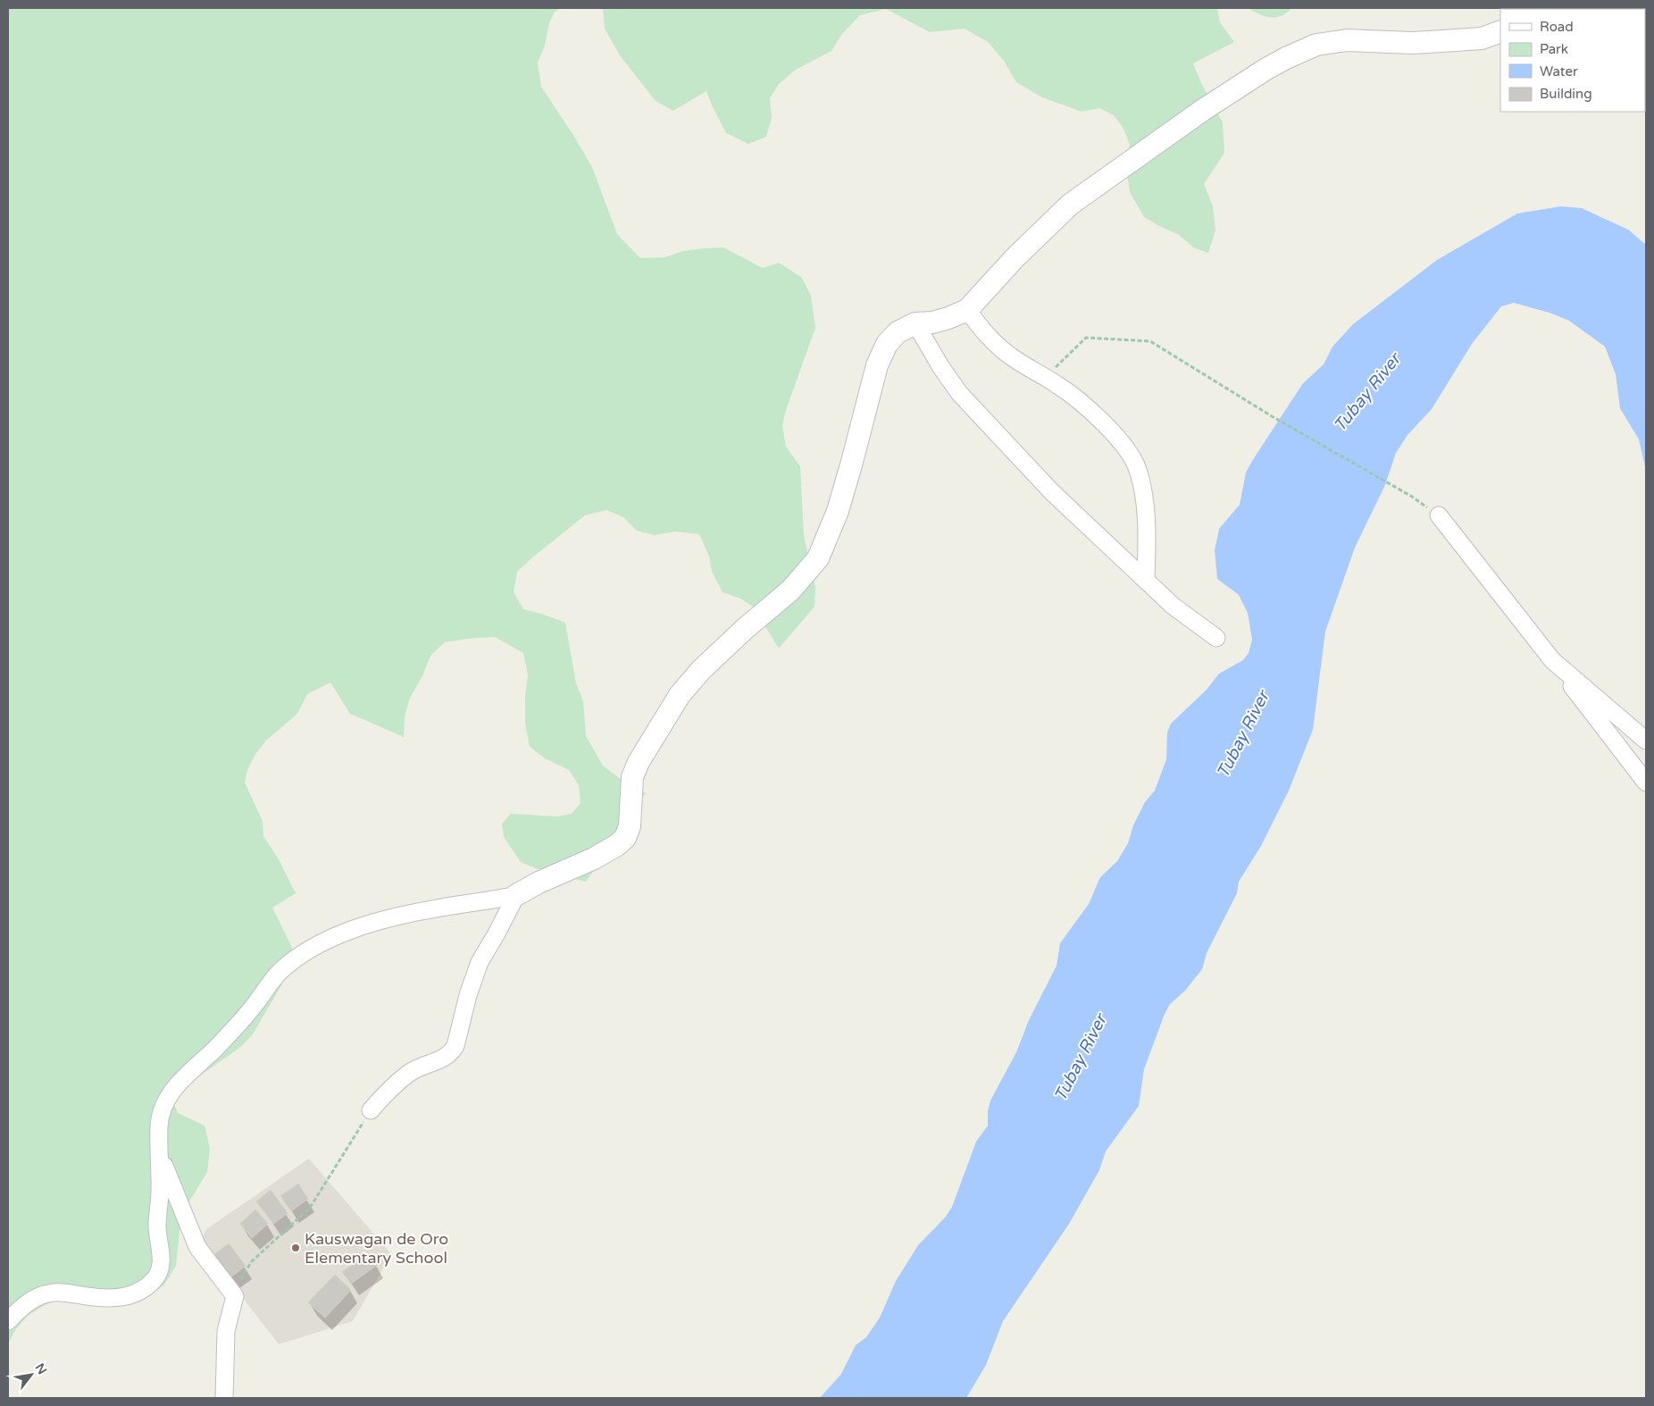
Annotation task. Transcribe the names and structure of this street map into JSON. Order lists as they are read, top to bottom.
{
  "water": ["Tubay River"],
  "places": ["Kauswagan de Oro Elementary School"],
  "legend": [
    "Road",
    "Park",
    "Water",
    "Building"
  ],
  "north": "top right"
}
